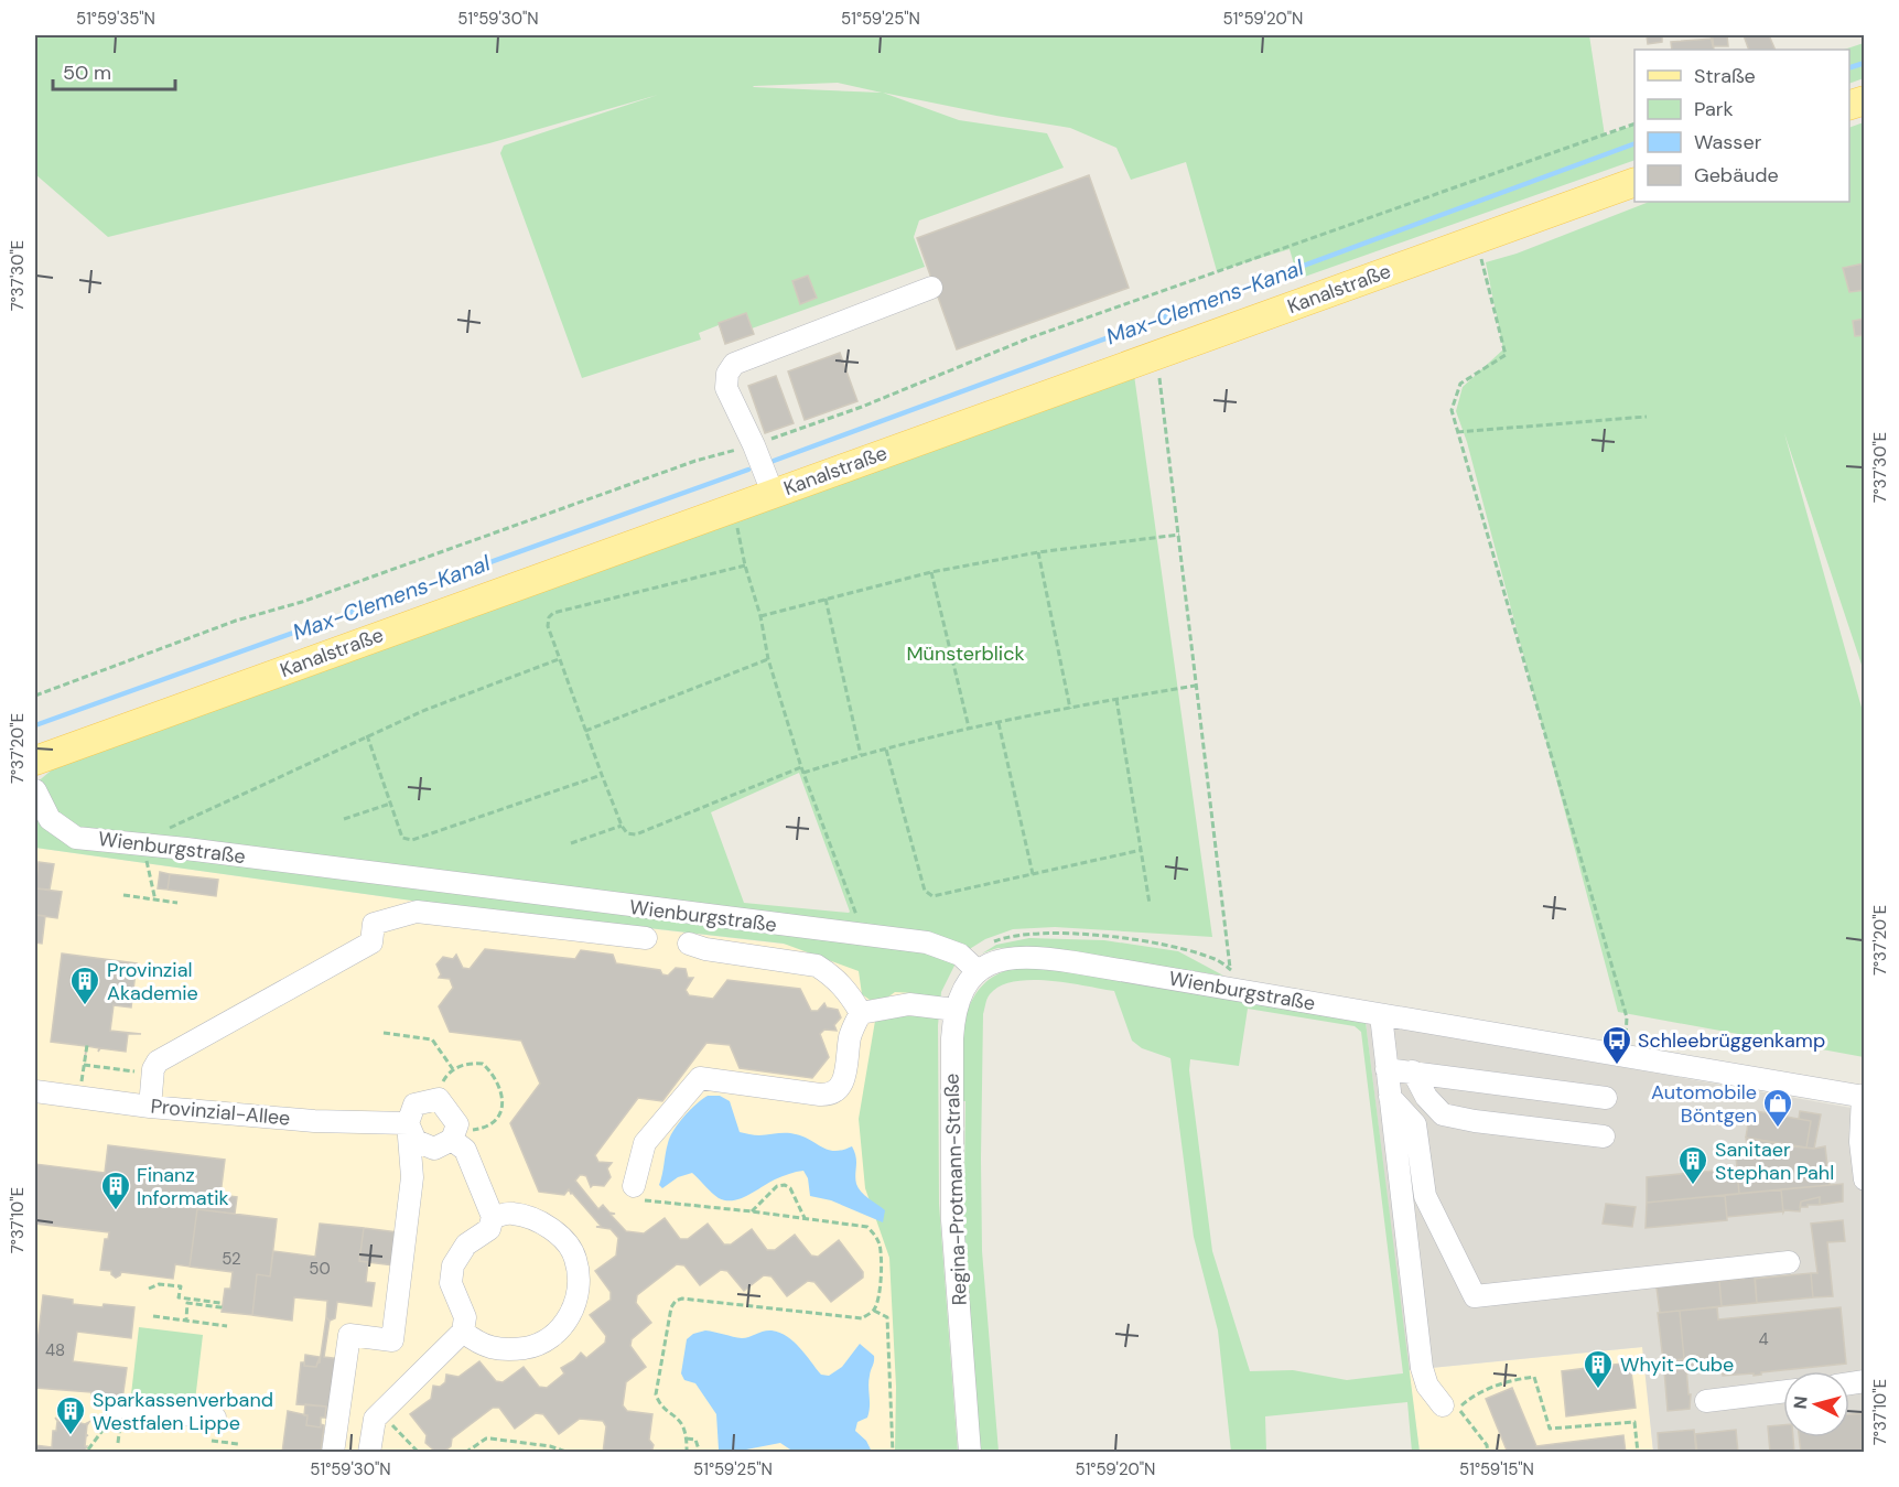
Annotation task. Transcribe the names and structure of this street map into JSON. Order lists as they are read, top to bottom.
{
  "streets": {
    "main road": ["Kanalstraße"],
    "street": ["Wienburgstraße", "Provinzial-Allee", "Regina-Protmann-Straße"]
  },
  "crossings": [
    ["Wienburgstraße", "Regina-Protmann-Straße"]
  ],
  "water": ["Max-Clemens-Kanal"],
  "parks": ["Münsterblick"],
  "places": {
    "building": [
      "Provinzial Akademie",
      "Sanitaer Stephan Pahl",
      "Finanz Informatik",
      "Whyit-Cube",
      "Sparkassenverband Westfalen Lippe"
    ],
    "bus stop": ["Schleebrüggenkamp"],
    "shop": ["Automobile Böntgen"]
  },
  "house_numbers": [
    "52",
    "50",
    "4",
    "48"
  ],
  "legend": [
    "Straße",
    "Park",
    "Wasser",
    "Gebäude"
  ],
  "scale_bar": "50 m",
  "north": "left",
  "coordinates": [
    "51°59'35\"N",
    "51°59'30\"N",
    "51°59'25\"N",
    "51°59'20\"N",
    "7°37'30\"E",
    "7°37'20\"E",
    "7°37'10\"E",
    "51°59'15\"N"
  ]
}
